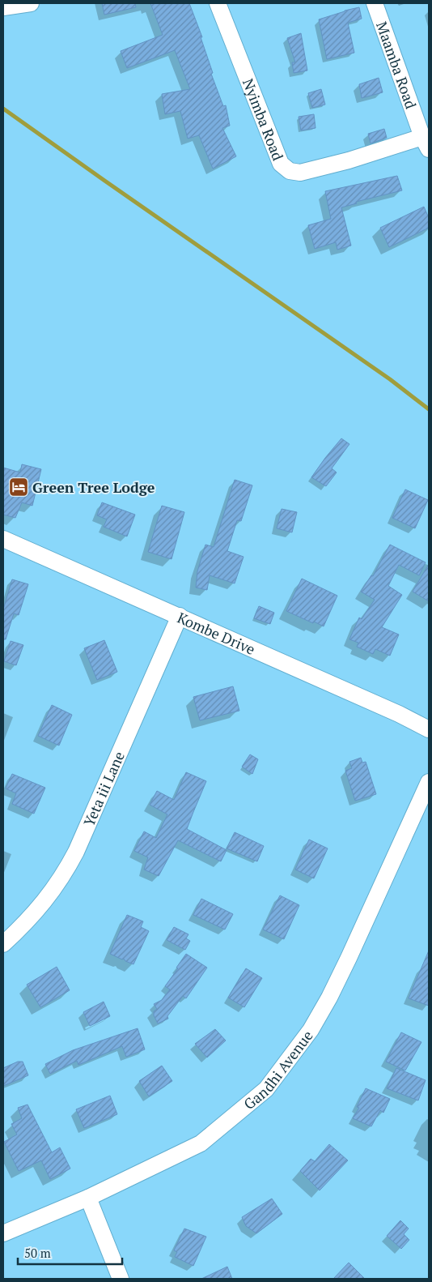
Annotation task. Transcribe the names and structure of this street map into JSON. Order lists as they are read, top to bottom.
{
  "streets": {
    "street": [
      "Maamba Road",
      "Nyimba Road",
      "Kombe Drive",
      "Yeta iii Lane",
      "Gandhi Avenue"
    ]
  },
  "crossings": [
    ["Maamba Road", "Nyimba Road"],
    ["Kombe Drive", "Yeta iii Lane"]
  ],
  "places": {
    "hotel": ["Green Tree Lodge"]
  },
  "scale_bar": "50 m"
}
